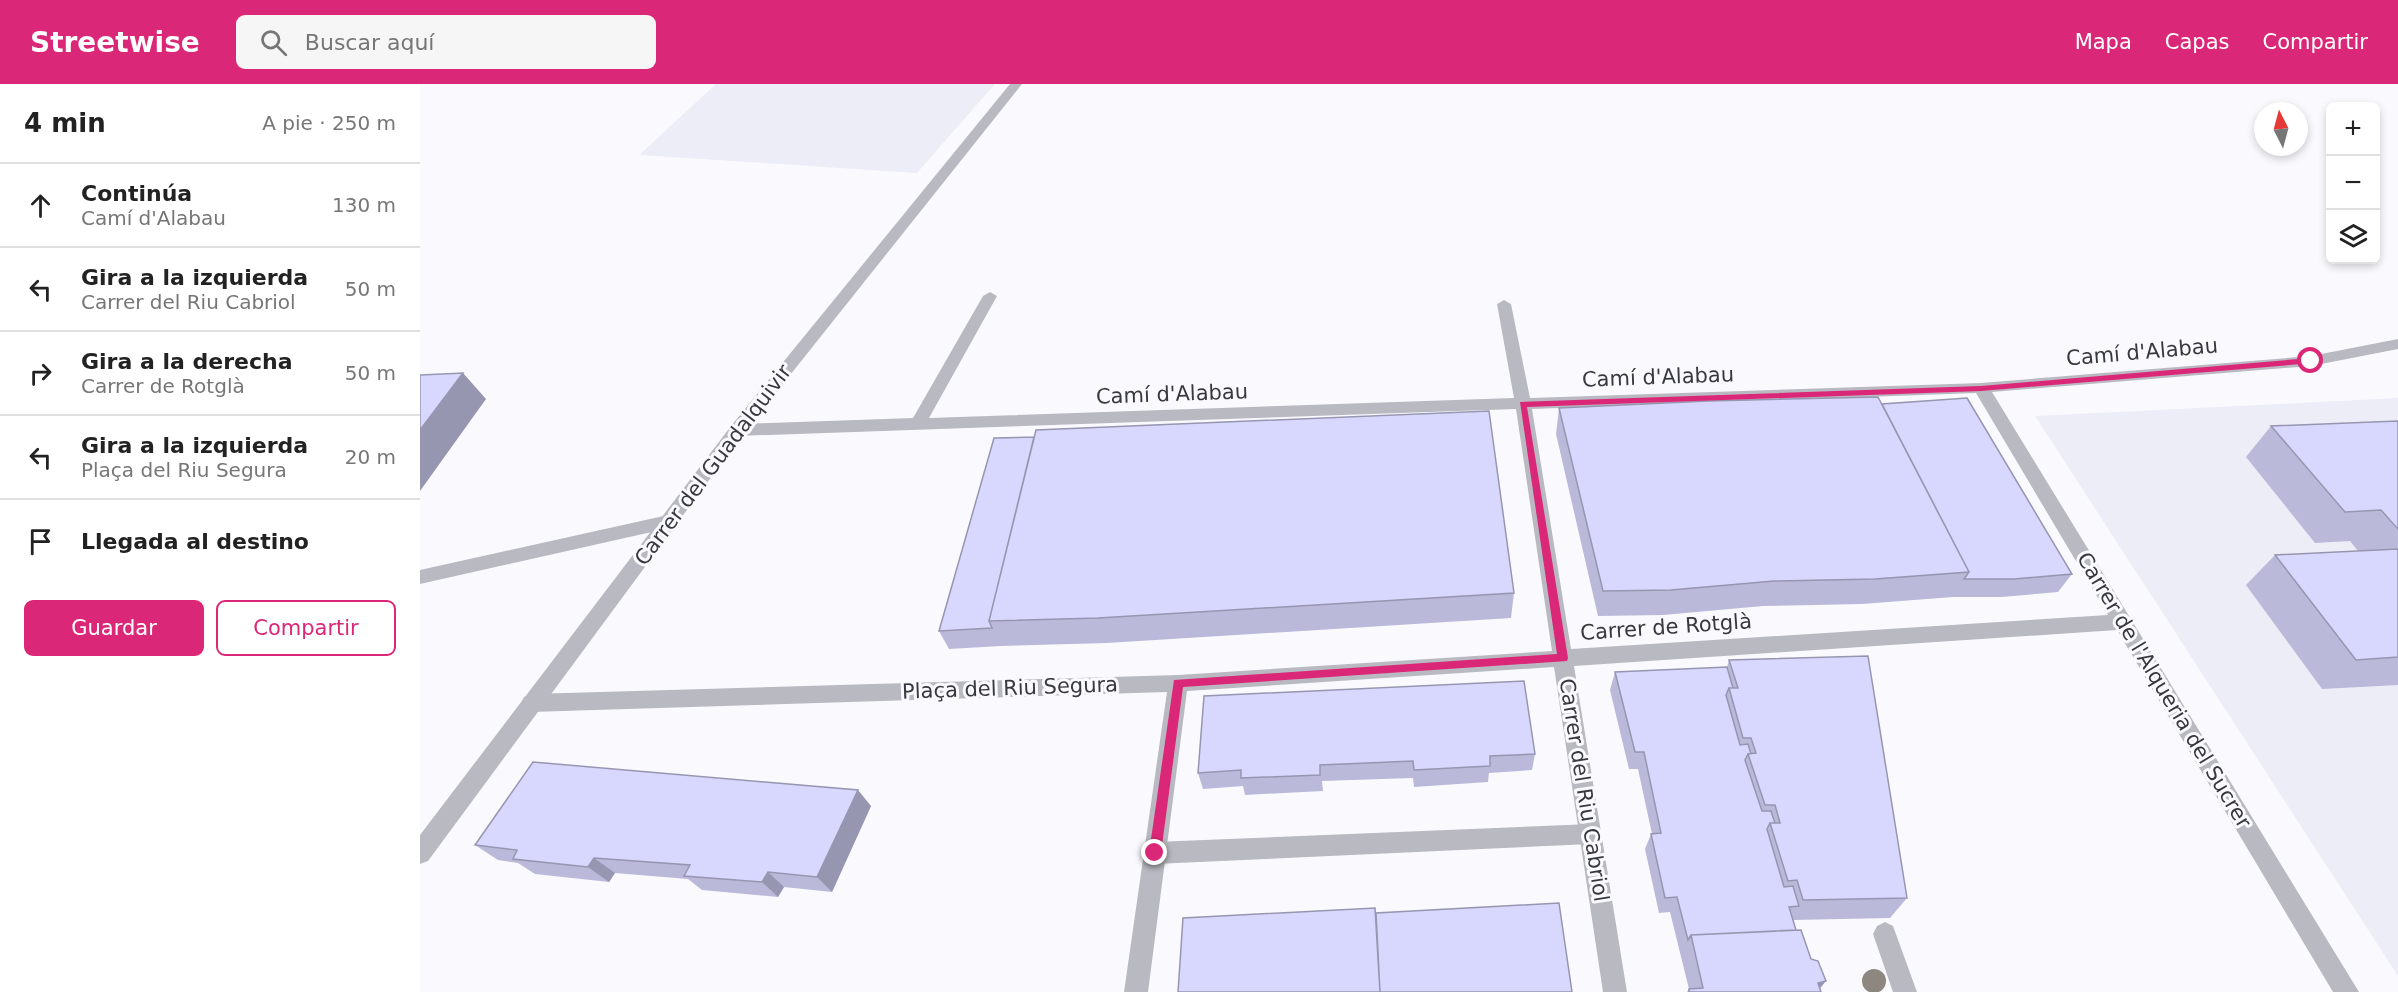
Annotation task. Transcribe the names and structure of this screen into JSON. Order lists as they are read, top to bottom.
{
  "streets": {
    "street": [
      "Camí d'Alabau",
      "Carrer del Guadalquivir",
      "Carrer de Rotglà",
      "Plaça del Riu Segura",
      "Carrer de l'Alqueria del Sucrer",
      "Carrer del Riu Cabriol"
    ]
  },
  "crossings": [
    ["Camí d'Alabau", "Carrer del Guadalquivir"],
    ["Camí d'Alabau", "Carrer de l'Alqueria del Sucrer"],
    ["Camí d'Alabau", "Carrer del Riu Cabriol"],
    ["Carrer del Guadalquivir", "Plaça del Riu Segura"],
    ["Carrer de Rotglà", "Plaça del Riu Segura"],
    ["Carrer de Rotglà", "Carrer de l'Alqueria del Sucrer"],
    ["Carrer de Rotglà", "Carrer del Riu Cabriol"]
  ],
  "north": "top",
  "page": {
    "header": "Streetwise",
    "search": "Buscar aquí",
    "nav": ["Mapa", "Capas", "Compartir"],
    "heading": ["4 min", "A pie · 250 m"],
    "map_buttons": ["+", "−"],
    "list": [
      ["Continúa", "Camí d'Alabau", "130 m"],
      ["Gira a la izquierda", "Carrer del Riu Cabriol", "50 m"],
      ["Gira a la derecha", "Carrer de Rotglà", "50 m"],
      ["Gira a la izquierda", "Plaça del Riu Segura", "20 m"],
      "Llegada al destino"
    ],
    "buttons": ["Guardar", "Compartir"]
  }
}
